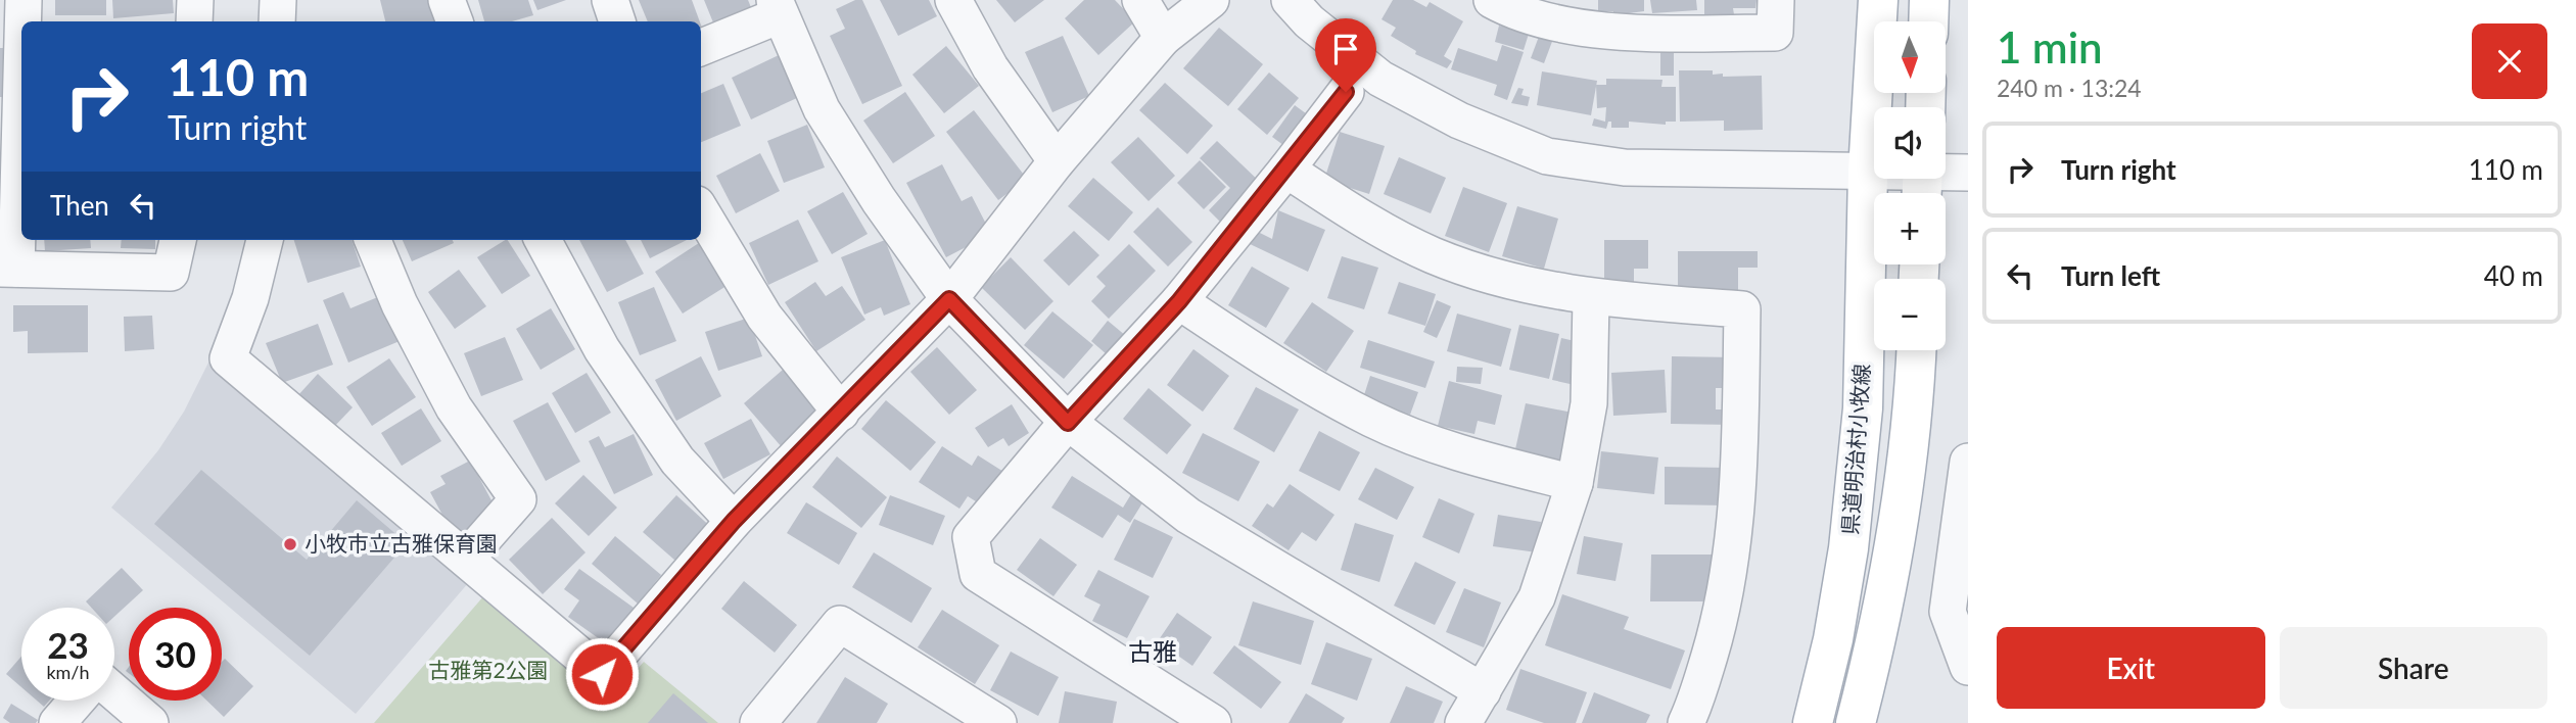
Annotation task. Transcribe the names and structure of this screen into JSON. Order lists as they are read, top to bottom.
{
  "streets": {
    "main road": ["県道明治村小牧線"]
  },
  "districts": ["古雅"],
  "parks": ["古雅第2公園"],
  "places": ["小牧市立古雅保育園"],
  "north": "bottom",
  "page": {
    "heading": ["1 min", "240 m · 13:24"],
    "map_buttons": ["+", "−"],
    "turn": ["110 m", "Turn right"],
    "list": [
      {
        "name": "Turn right",
        "value": "110 m"
      },
      {
        "name": "Turn left",
        "value": "40 m"
      }
    ],
    "then": "Then",
    "speed": "23 km/h",
    "limit": "30",
    "buttons": ["Exit", "Share"]
  }
}
